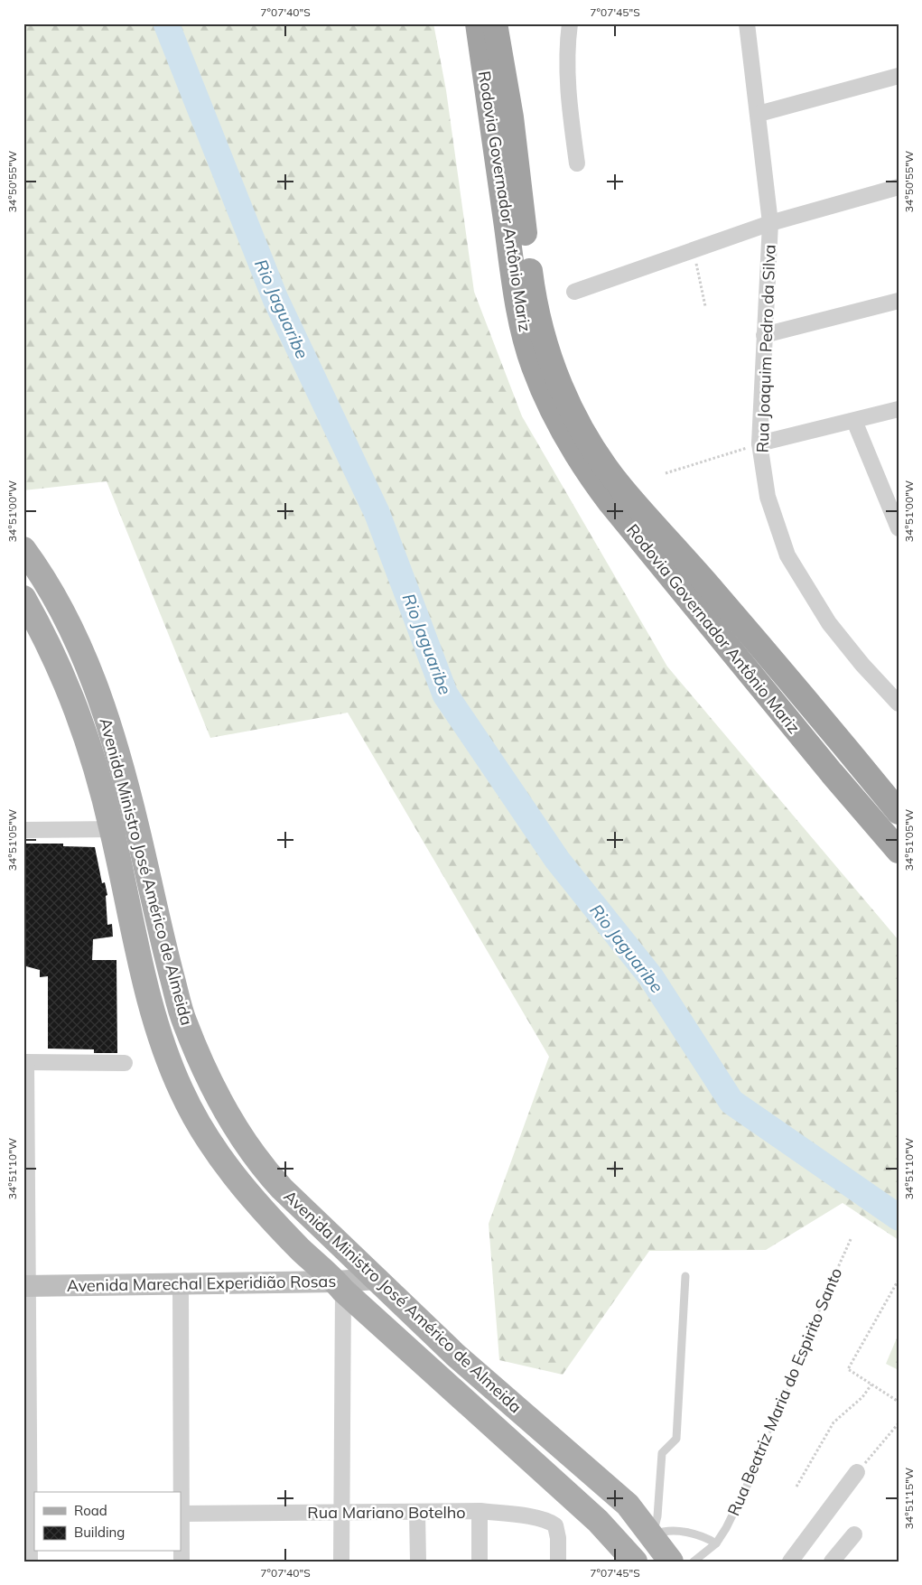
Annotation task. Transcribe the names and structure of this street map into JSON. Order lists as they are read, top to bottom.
{
  "streets": {
    "highway": ["Rodovia Governador Antônio Mariz"],
    "main road": ["Avenida Ministro José Américo de Almeida", "Avenida Marechal Experidião Rosas"],
    "street": ["Rua Joaquim Pedro da Silva", "Rua Mariano Botelho"],
    "lane": ["Rua Beatriz Maria do Espirito Santo"]
  },
  "crossings": [
    ["Avenida Ministro José Américo de Almeida", "Avenida Marechal Experidião Rosas"]
  ],
  "water": ["Rio Jaguaribe"],
  "legend": ["Road", "Building"],
  "coordinates": [
    "7°07'40\"S",
    "7°07'45\"S",
    "34°50'55\"W",
    "34°51'00\"W",
    "34°51'05\"W",
    "34°51'10\"W",
    "34°51'15\"W"
  ]
}
